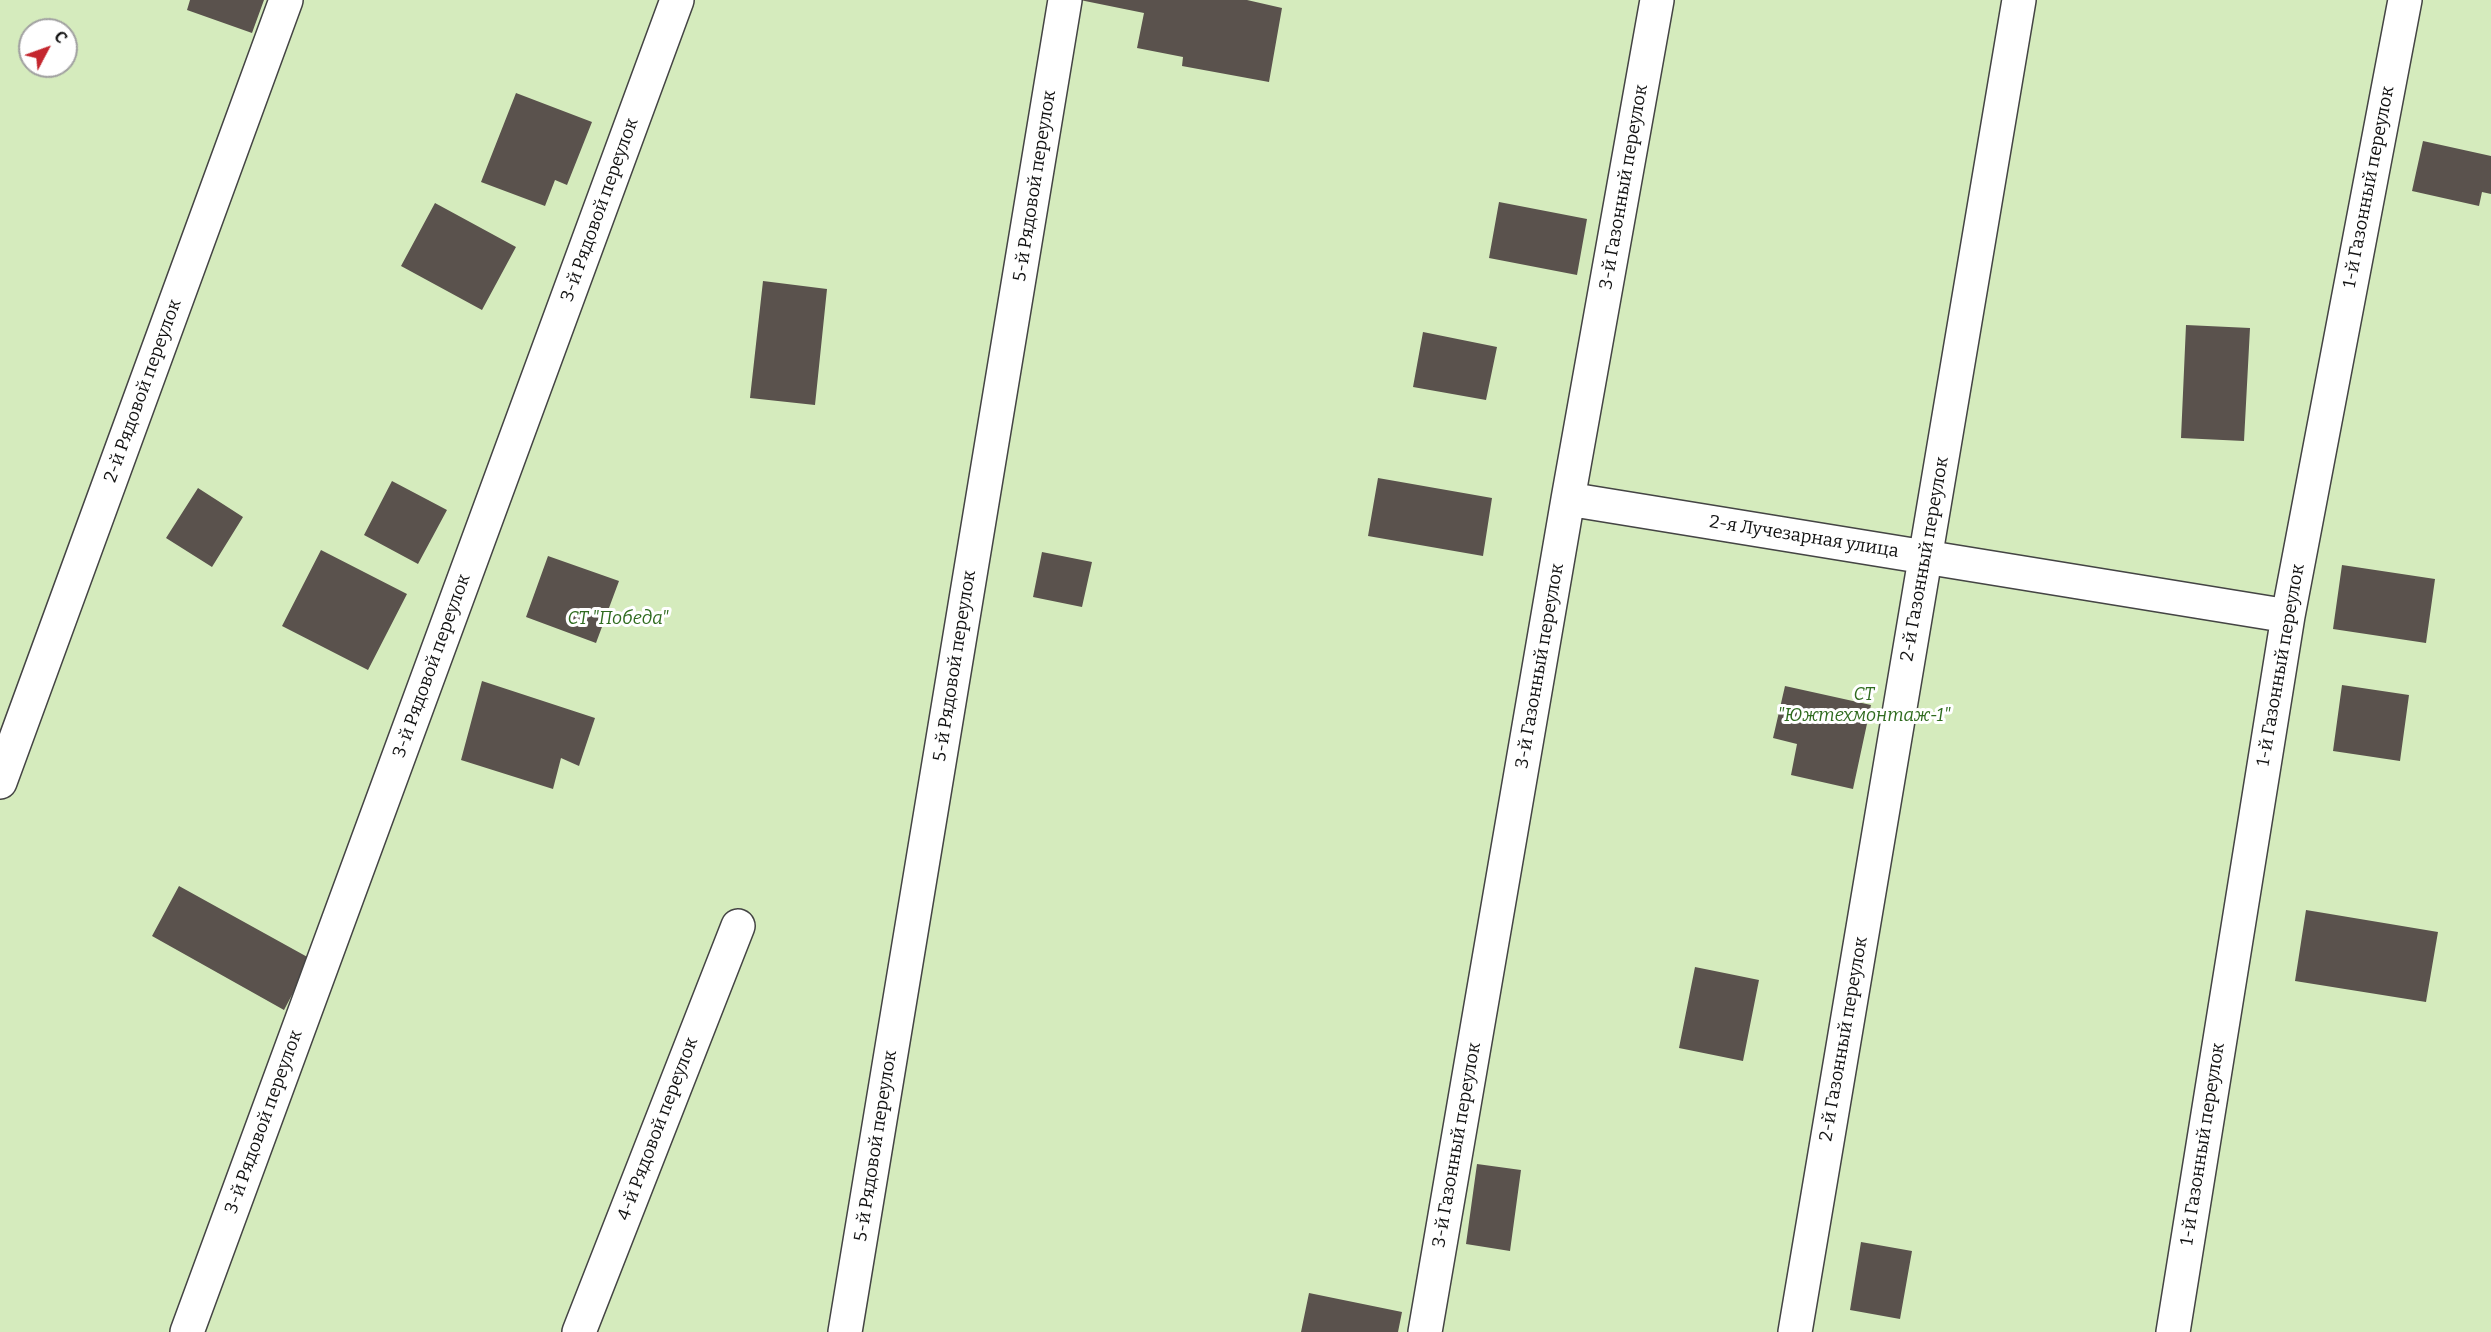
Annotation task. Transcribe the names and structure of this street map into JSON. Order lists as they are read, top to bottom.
{
  "streets": {
    "lane": [
      "5-й Рядовой переулок",
      "3-й Газонный переулок",
      "1-й Газонный переулок",
      "3-й Рядовой переулок",
      "2-й Рядовой переулок",
      "2-я Лучезарная улица",
      "2-й Газонный переулок",
      "4-й Рядовой переулок"
    ]
  },
  "crossings": [
    ["3-й Газонный переулок", "2-я Лучезарная улица"],
    ["1-й Газонный переулок", "2-я Лучезарная улица"],
    ["2-я Лучезарная улица", "2-й Газонный переулок"]
  ],
  "parks": ["СТ \"Победа\"", "СТ \"Южтехмонтаж-1\""],
  "north": "top right"
}
